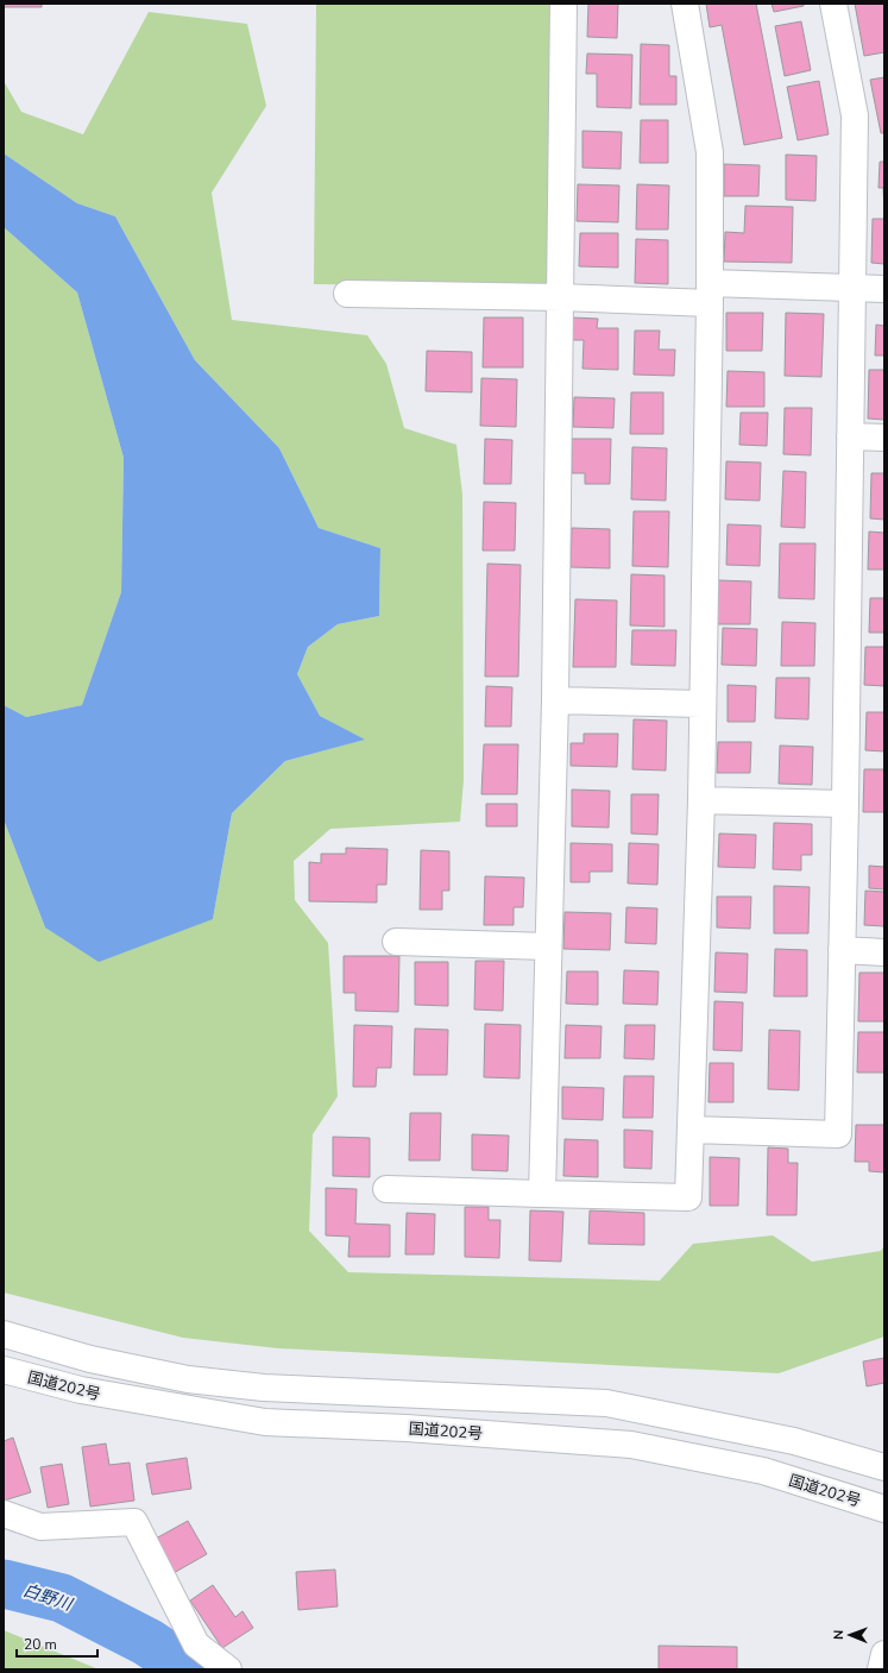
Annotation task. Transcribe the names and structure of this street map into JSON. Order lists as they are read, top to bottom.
{
  "streets": {
    "main road": ["国道202号"]
  },
  "water": ["白野川"],
  "scale_bar": "20 m",
  "north": "left"
}
